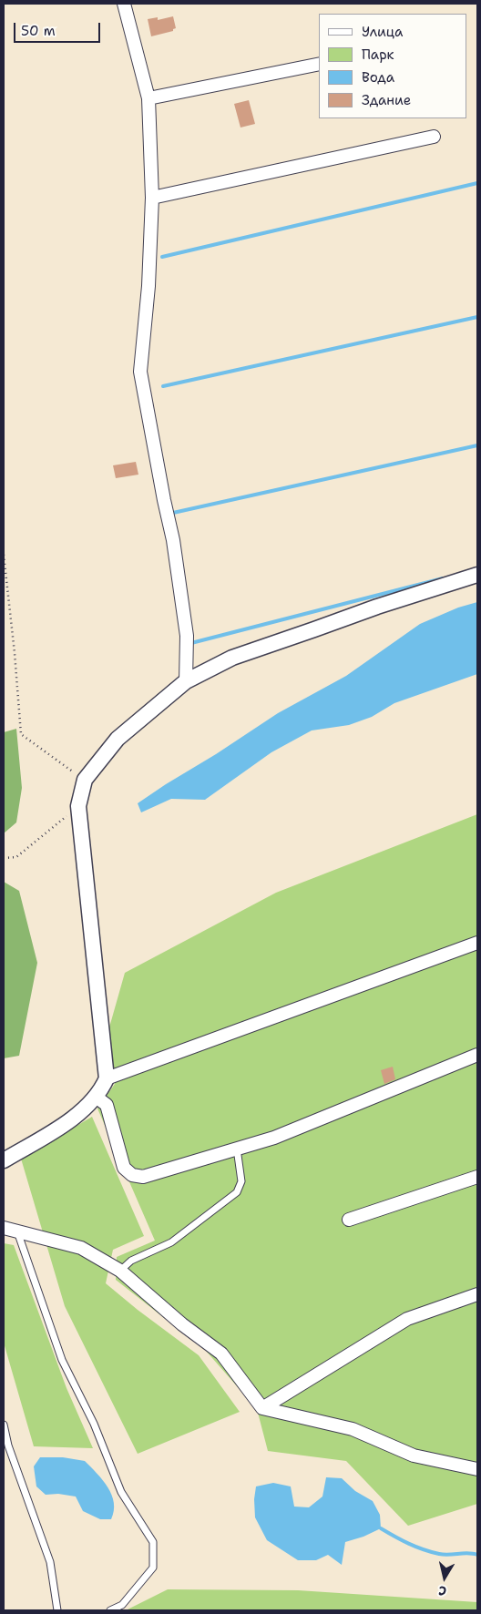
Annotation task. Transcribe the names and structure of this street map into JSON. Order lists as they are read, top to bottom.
{
  "legend": [
    "Улица",
    "Парк",
    "Вода",
    "Здание"
  ],
  "scale_bar": "50 m",
  "north": "bottom"
}
